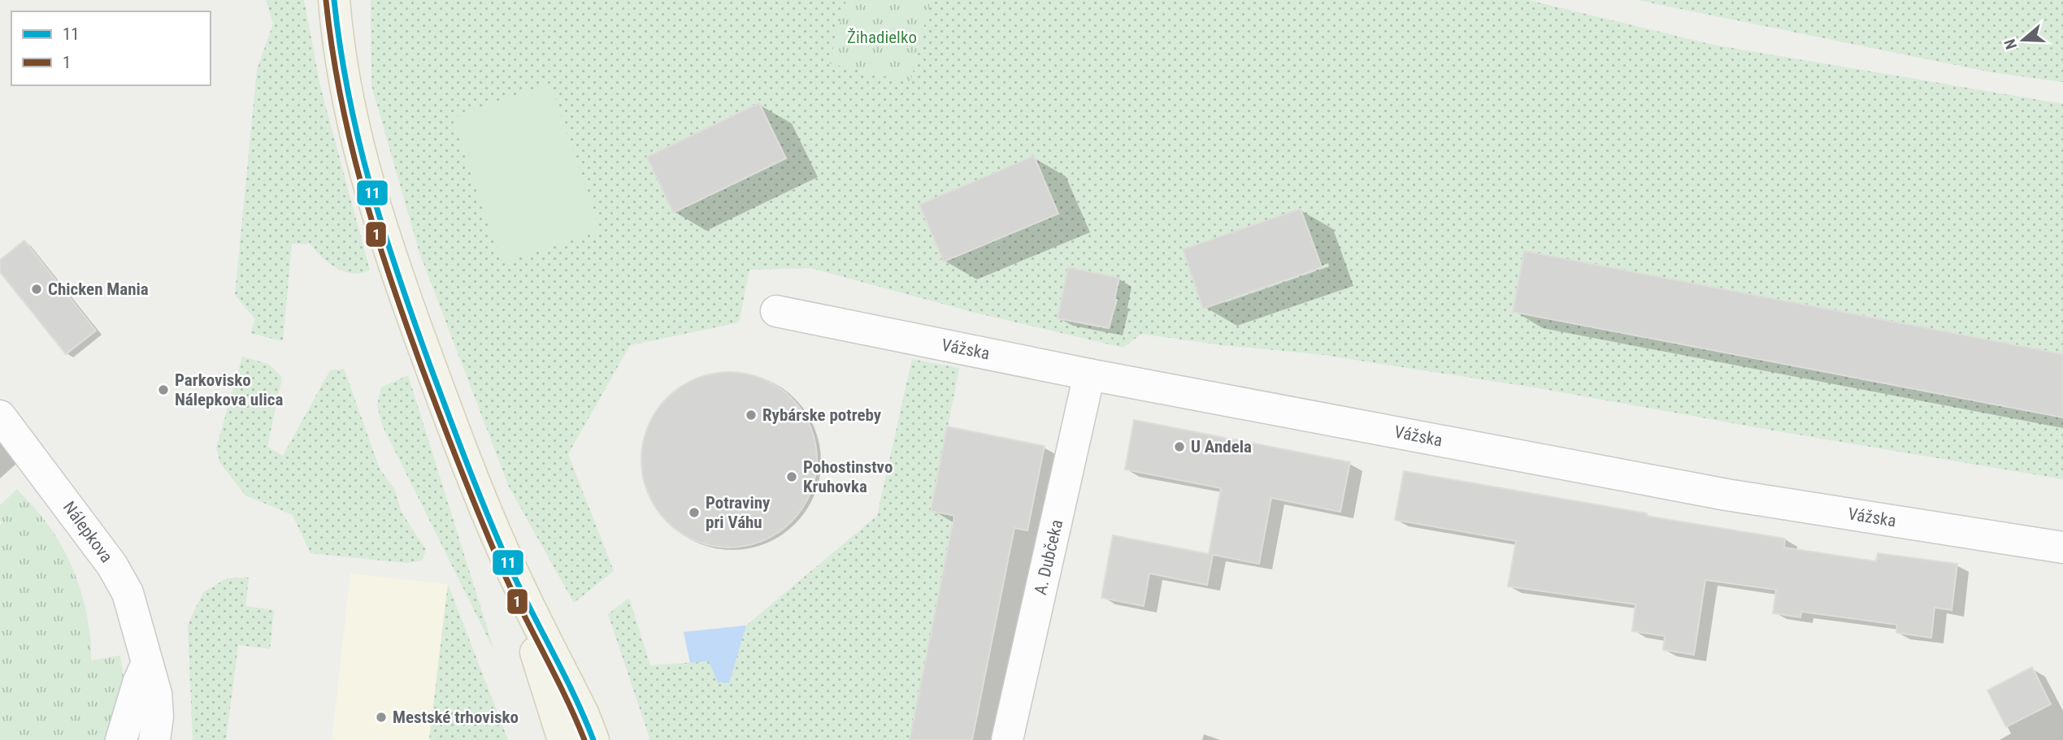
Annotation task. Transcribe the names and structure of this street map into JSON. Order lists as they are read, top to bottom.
{
  "streets": {
    "street": ["Vážska", "Nálepkova", "A. Dubčeka"]
  },
  "crossings": [
    ["Vážska", "A. Dubčeka"]
  ],
  "parks": ["Žihadielko"],
  "places": [
    "Chicken Mania",
    "Parkovisko Nálepkova ulica",
    "Rybárske potreby",
    "U Andela",
    "Pohostinstvo Kruhovka",
    "Potraviny pri Váhu",
    "Mestské trhovisko"
  ],
  "lines": ["transit line 11", "transit line 1"],
  "legend": ["11", "1"],
  "north": "left"
}
